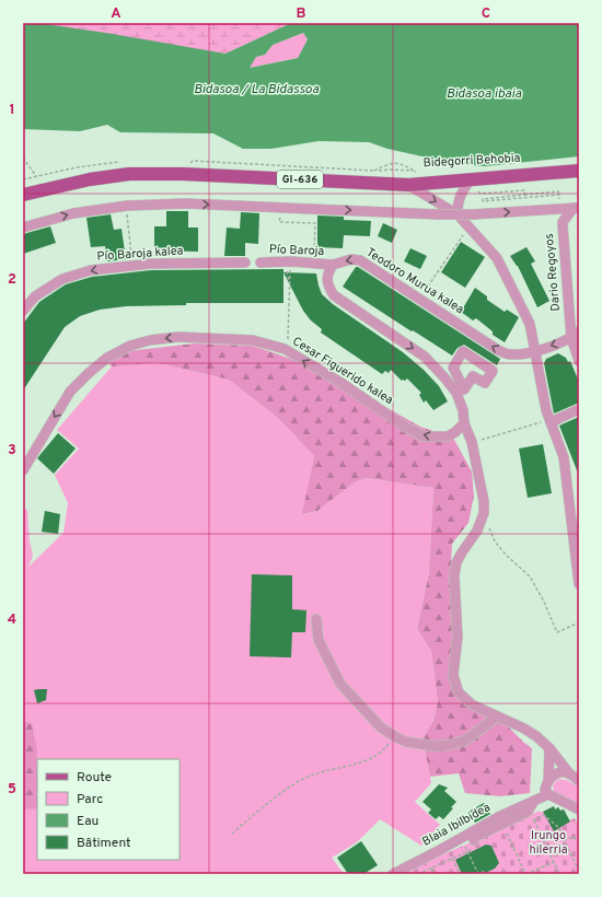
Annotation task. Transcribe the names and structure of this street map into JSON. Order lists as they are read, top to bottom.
{
  "streets": {
    "main road": ["GI-636"],
    "street": [
      "Pío Baroja",
      "Pío Baroja kalea",
      "Dario Regoyos",
      "Teodoro Murua kalea",
      "Cesar Figuerido kalea",
      "Blaia Ibilbidea"
    ],
    "path": ["Bidegorri Behobia"]
  },
  "crossings": [
    ["Pío Baroja", "Teodoro Murua kalea"],
    ["Dario Regoyos", "Teodoro Murua kalea"]
  ],
  "one_way": ["Cesar Figuerido kalea"],
  "water": ["Bidasoa / La Bidassoa", "Bidasoa ibaia"],
  "parks": ["Irungo hilerria"],
  "legend": [
    "Route",
    "Parc",
    "Eau",
    "Bâtiment"
  ],
  "grid": {
    "columns": ["A", "B", "C"],
    "rows": [
      "1",
      "2",
      "3",
      "4",
      "5"
    ]
  }
}
